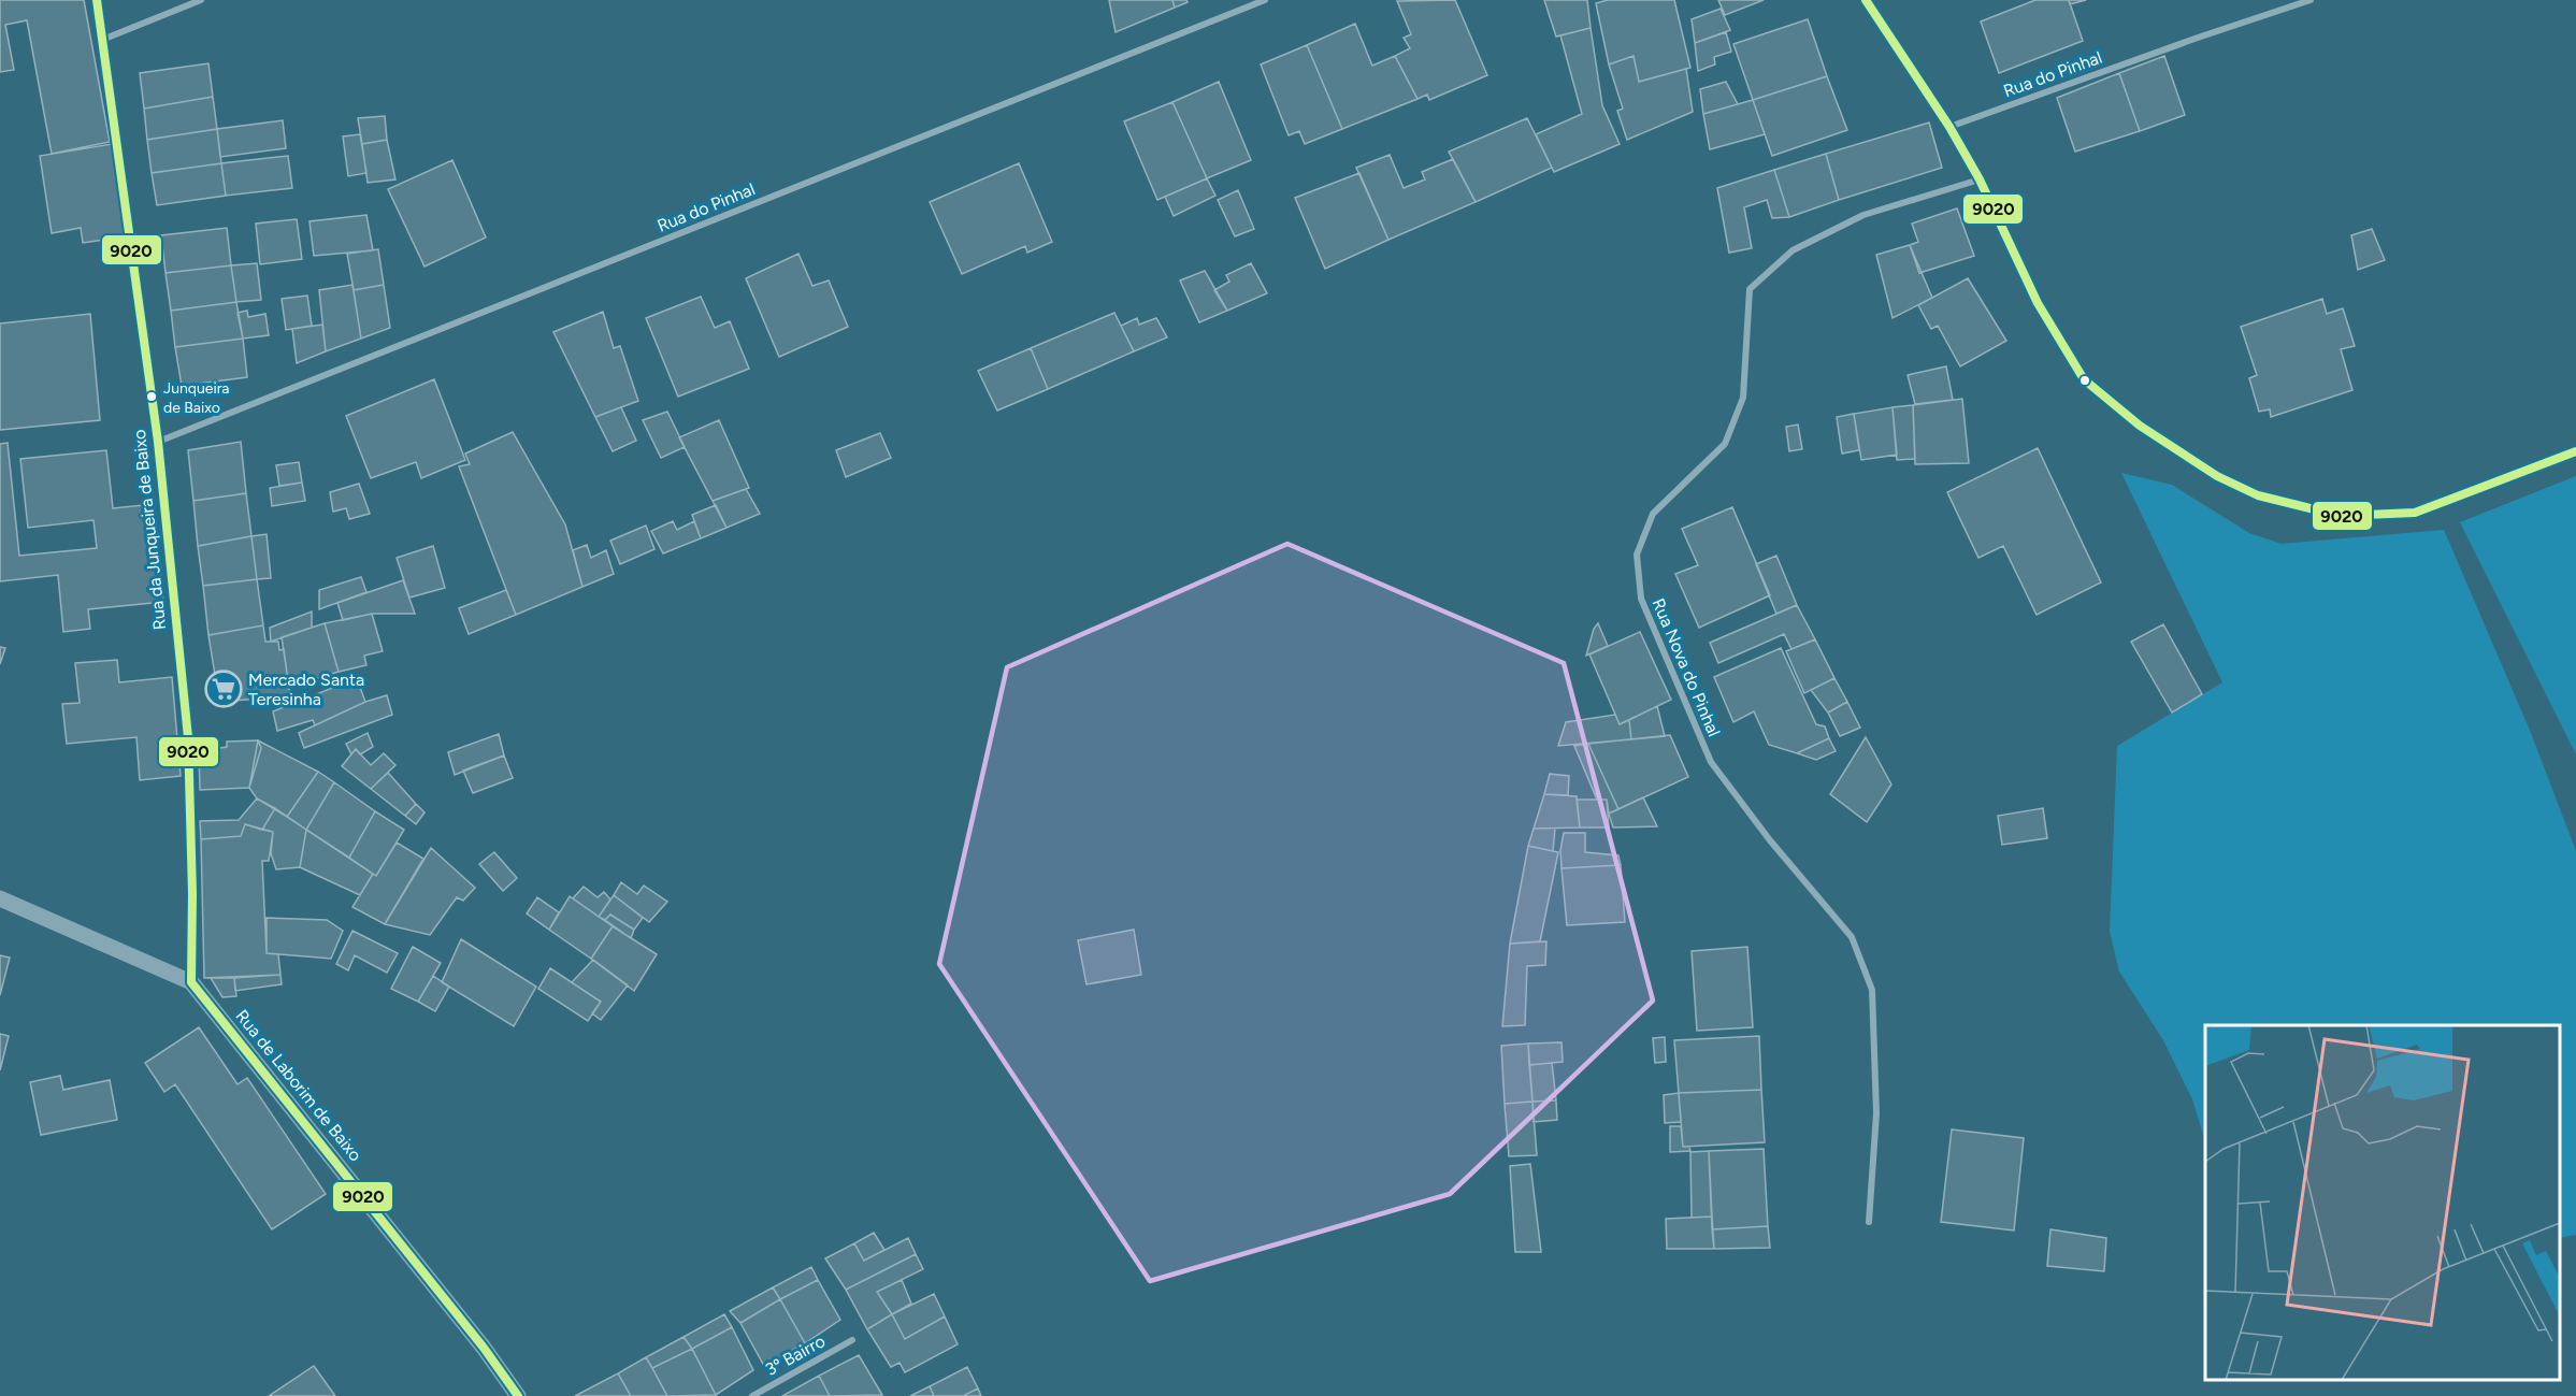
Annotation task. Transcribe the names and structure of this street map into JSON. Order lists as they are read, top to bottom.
{
  "streets": {
    "main road": ["Rua de Laborim de Baixo"],
    "street": [
      "Rua do Pinhal",
      "Rua da Junqueira de Baixo",
      "Rua Nova do Pinhal",
      "3º Bairro"
    ]
  },
  "crossings": [
    ["Rua do Pinhal", "Rua da Junqueira de Baixo"],
    ["Rua da Junqueira de Baixo", "Rua de Laborim de Baixo"]
  ],
  "places": {
    "other": ["Junqueira de Baixo"],
    "supermarket": ["Mercado Santa Teresinha"]
  },
  "lines": ["transit line 9020"]
}
